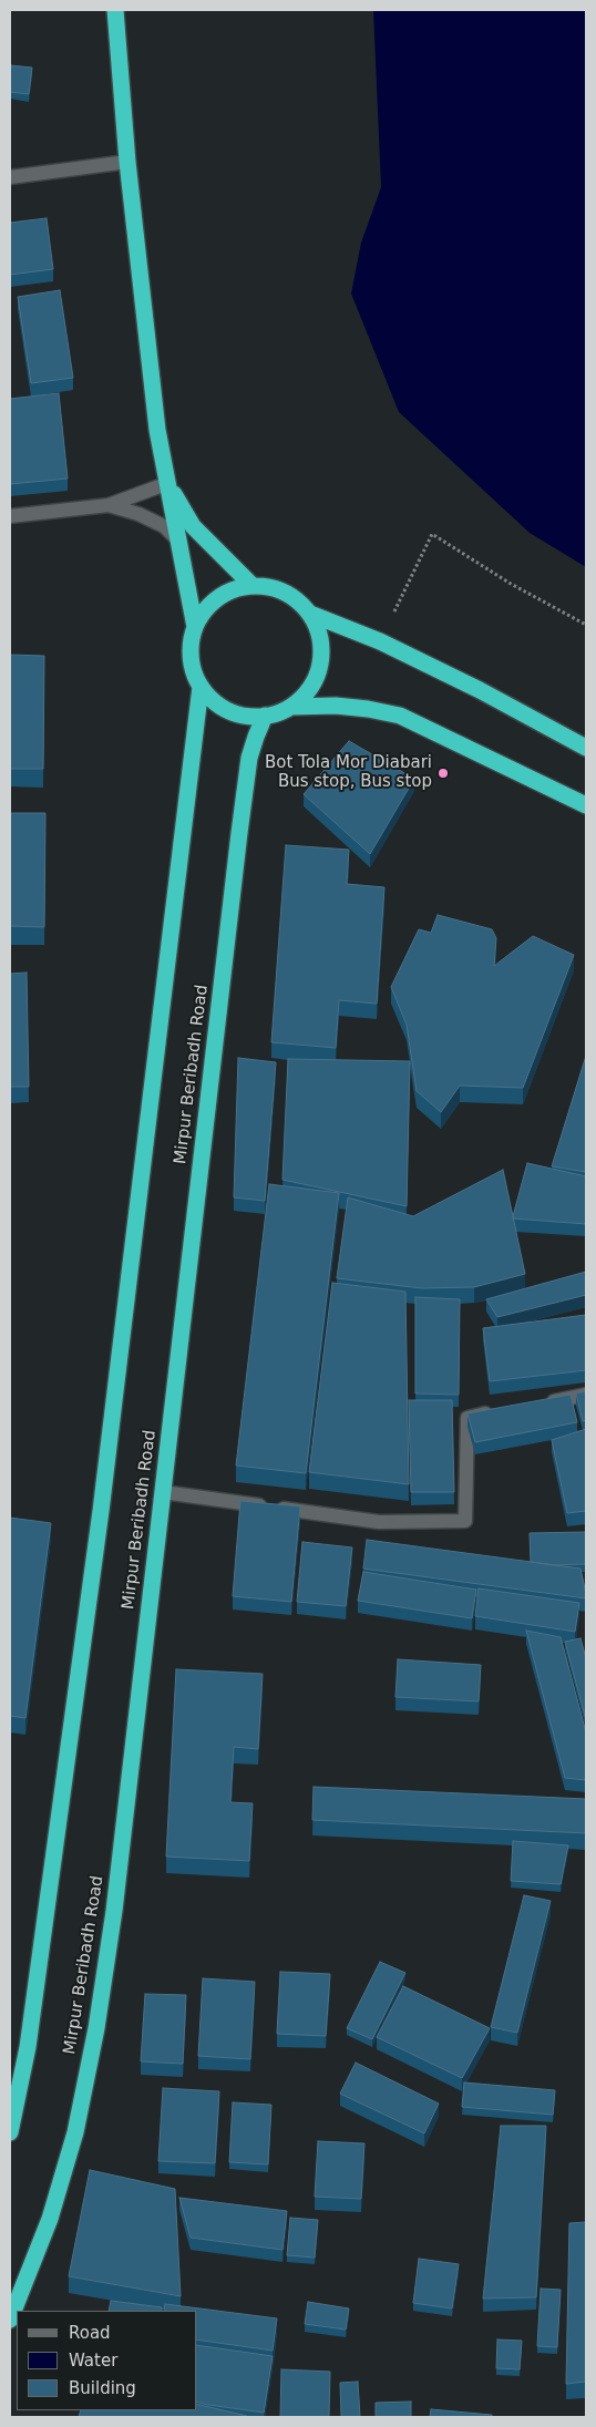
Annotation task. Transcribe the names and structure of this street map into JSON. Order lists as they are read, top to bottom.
{
  "streets": {
    "highway": ["Mirpur Beribadh Road"]
  },
  "places": ["Bot Tola Mor Diabari Bus stop, Bus stop"],
  "legend": ["Road", "Water", "Building"]
}
